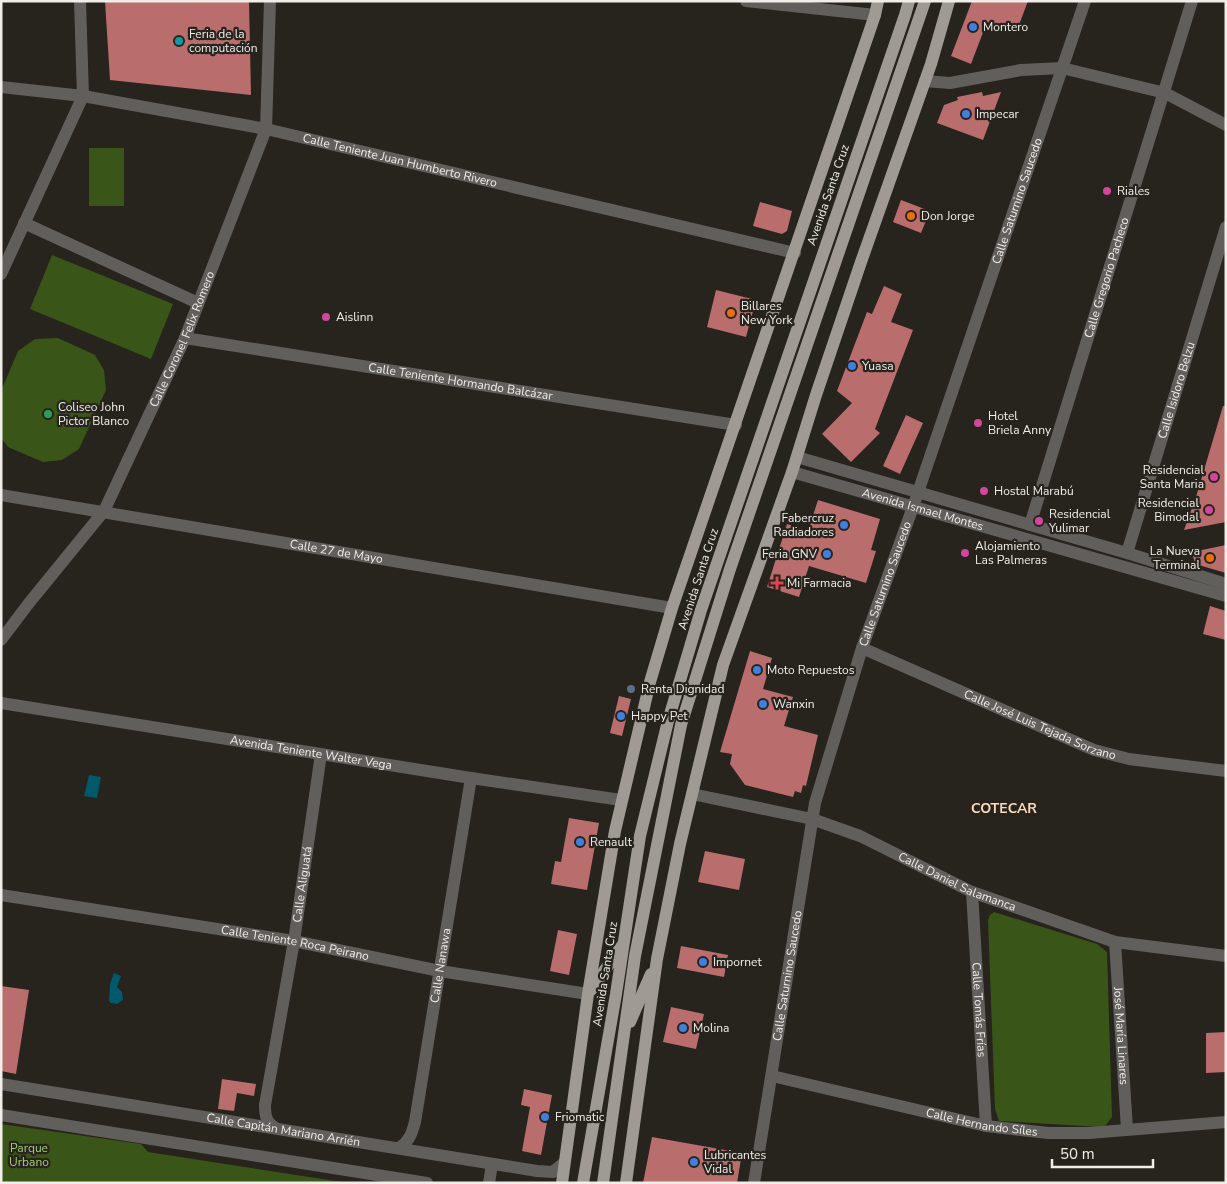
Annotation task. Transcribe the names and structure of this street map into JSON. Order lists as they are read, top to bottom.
{
  "streets": {
    "main road": ["Avenida Santa Cruz"],
    "street": [
      "Calle Teniente Juan Humberto Rivero",
      "Calle Saturnino Saucedo",
      "Calle Gregorio Pacheco",
      "Calle Coronel Felix Romero",
      "Calle Teniente Hormando Balcázar",
      "Calle Isidoro Belzu",
      "Avenida Ismael Montes",
      "Calle 27 de Mayo",
      "Calle José Luis Tejada Sorzano",
      "Avenida Teniente Walter Vega",
      "Calle Daniel Salamanca",
      "Calle Aliguatá",
      "Calle Teniente Roca Peirano",
      "Calle Nanawa",
      "Calle Tomás Frías",
      "José María Linares",
      "Calle Hernando Síles",
      "Calle Capitán Mariano Arrién"
    ]
  },
  "crossings": [
    ["Calle Teniente Juan Humberto Rivero", "Avenida Santa Cruz"],
    ["Calle Teniente Juan Humberto Rivero", "Calle Coronel Felix Romero"],
    ["Avenida Santa Cruz", "Calle Teniente Hormando Balcázar"],
    ["Avenida Santa Cruz", "Calle 27 de Mayo"],
    ["Avenida Santa Cruz", "Avenida Teniente Walter Vega"],
    ["Avenida Santa Cruz", "Calle Teniente Roca Peirano"],
    ["Avenida Santa Cruz", "Calle Capitán Mariano Arrién"],
    ["Calle Saturnino Saucedo", "Avenida Ismael Montes"],
    ["Calle Saturnino Saucedo", "Calle José Luis Tejada Sorzano"],
    ["Calle Saturnino Saucedo", "Calle Daniel Salamanca"],
    ["Calle Saturnino Saucedo", "Calle Hernando Síles"],
    ["Calle Gregorio Pacheco", "Avenida Ismael Montes"],
    ["Calle Coronel Felix Romero", "Calle Teniente Hormando Balcázar"],
    ["Calle Coronel Felix Romero", "Calle 27 de Mayo"],
    ["Calle Isidoro Belzu", "Avenida Ismael Montes"],
    ["Avenida Teniente Walter Vega", "Calle Aliguatá"],
    ["Avenida Teniente Walter Vega", "Calle Nanawa"],
    ["Calle Daniel Salamanca", "Calle Tomás Frías"],
    ["Calle Daniel Salamanca", "José María Linares"],
    ["Calle Aliguatá", "Calle Teniente Roca Peirano"],
    ["Calle Aliguatá", "Calle Capitán Mariano Arrién"],
    ["Calle Teniente Roca Peirano", "Calle Nanawa"],
    ["Calle Nanawa", "Calle Capitán Mariano Arrién"],
    ["Calle Tomás Frías", "Calle Hernando Síles"],
    ["José María Linares", "Calle Hernando Síles"]
  ],
  "districts": ["COTECAR"],
  "parks": ["Parque Urbano"],
  "places": {
    "other": [
      "Montero",
      "Feria de la computación",
      "Impecar",
      "Riales",
      "Don Jorge",
      "Billares New York",
      "Aislinn",
      "Yuasa",
      "Coliseo John Pictor Blanco",
      "Hotel Briela Anny",
      "Residencial Santa Maria",
      "Hostal Marabú",
      "Residencial Bimodal",
      "Residencial Yulimar",
      "Fabercruz Radiadores",
      "Alojamiento Las Palmeras",
      "Feria GNV",
      "La Nueva Terminal",
      "Moto Repuestos",
      "Renta Dignidad",
      "Wanxin",
      "Happy Pet",
      "Renault",
      "Impornet",
      "Molina",
      "Friomatic",
      "Lubricantes Vidal"
    ],
    "health": ["Mi Farmacia"]
  },
  "scale_bar": "50 m"
}
